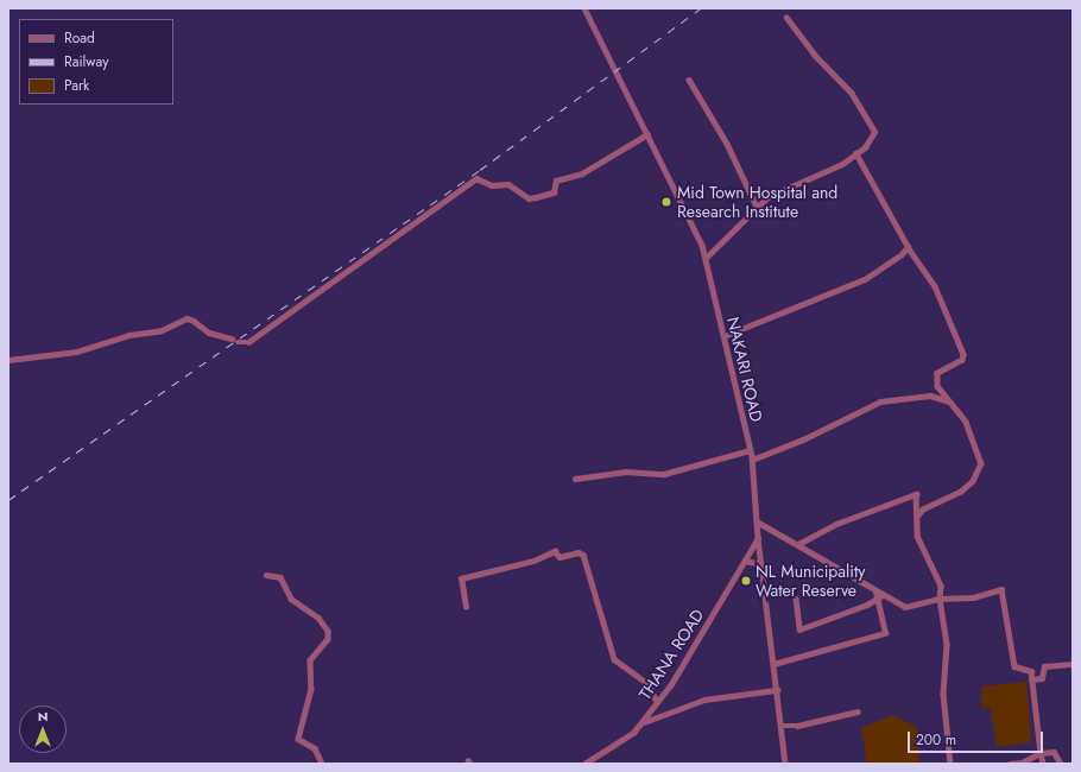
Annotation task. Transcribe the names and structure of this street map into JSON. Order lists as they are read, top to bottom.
{
  "streets": {
    "street": ["NAKARI ROAD", "THANA ROAD"]
  },
  "crossings": [
    ["NAKARI ROAD", "THANA ROAD"]
  ],
  "places": ["Mid Town Hospital and Research Institute", "NL Municipality Water Reserve"],
  "legend": ["Road", "Railway", "Park"],
  "scale_bar": "200 m",
  "north": "top"
}
